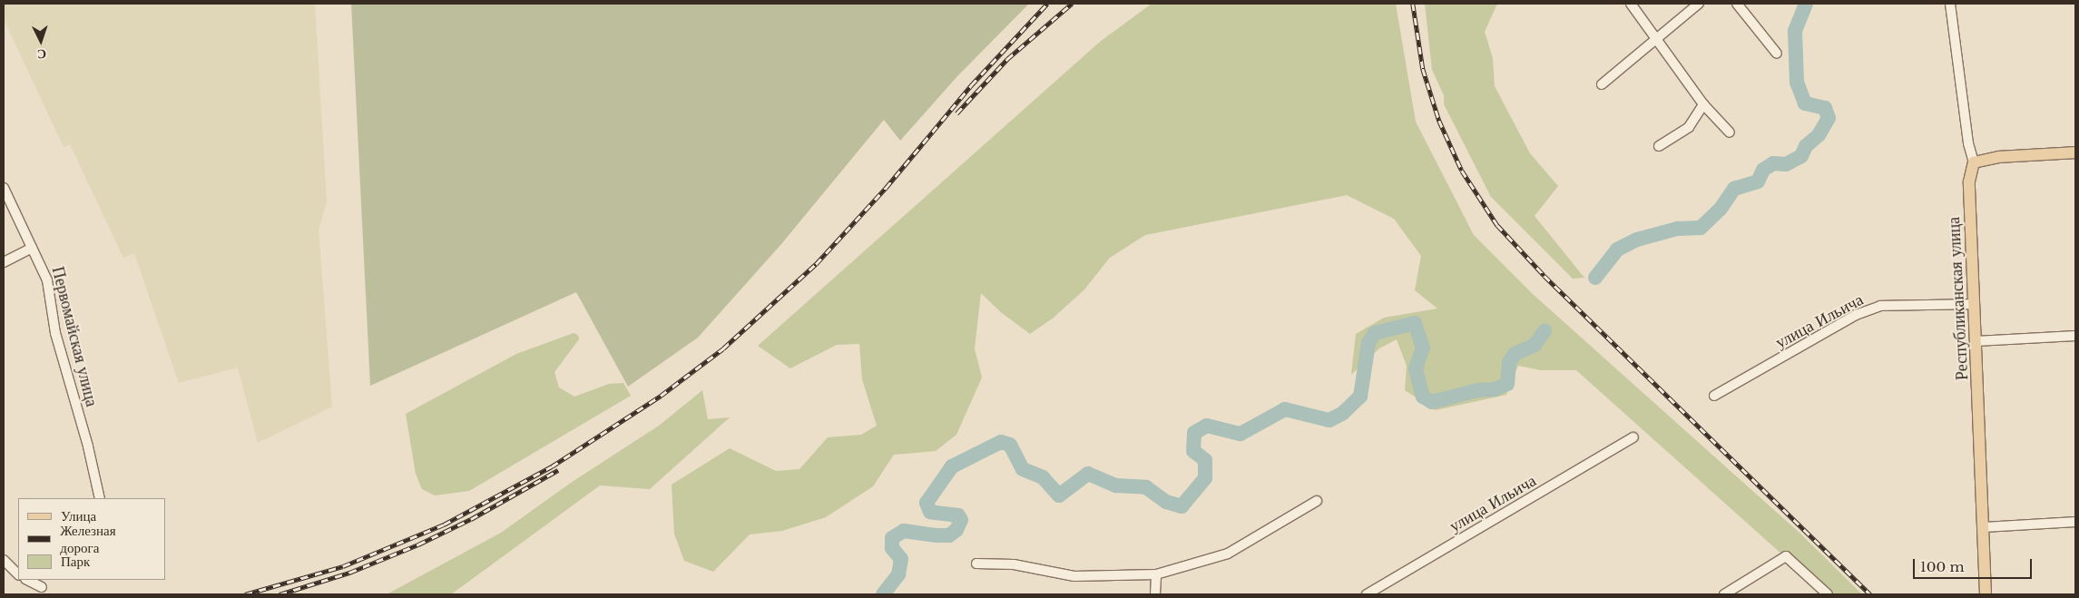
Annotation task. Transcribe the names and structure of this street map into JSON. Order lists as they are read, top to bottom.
{
  "streets": {
    "main road": ["Республиканская улица"],
    "street": ["улица Ильича", "Первомайская улица"]
  },
  "crossings": [
    ["Республиканская улица", "улица Ильича"]
  ],
  "legend": ["Улица", "Железная дорога", "Парк"],
  "scale_bar": "100 m",
  "north": "bottom"
}
